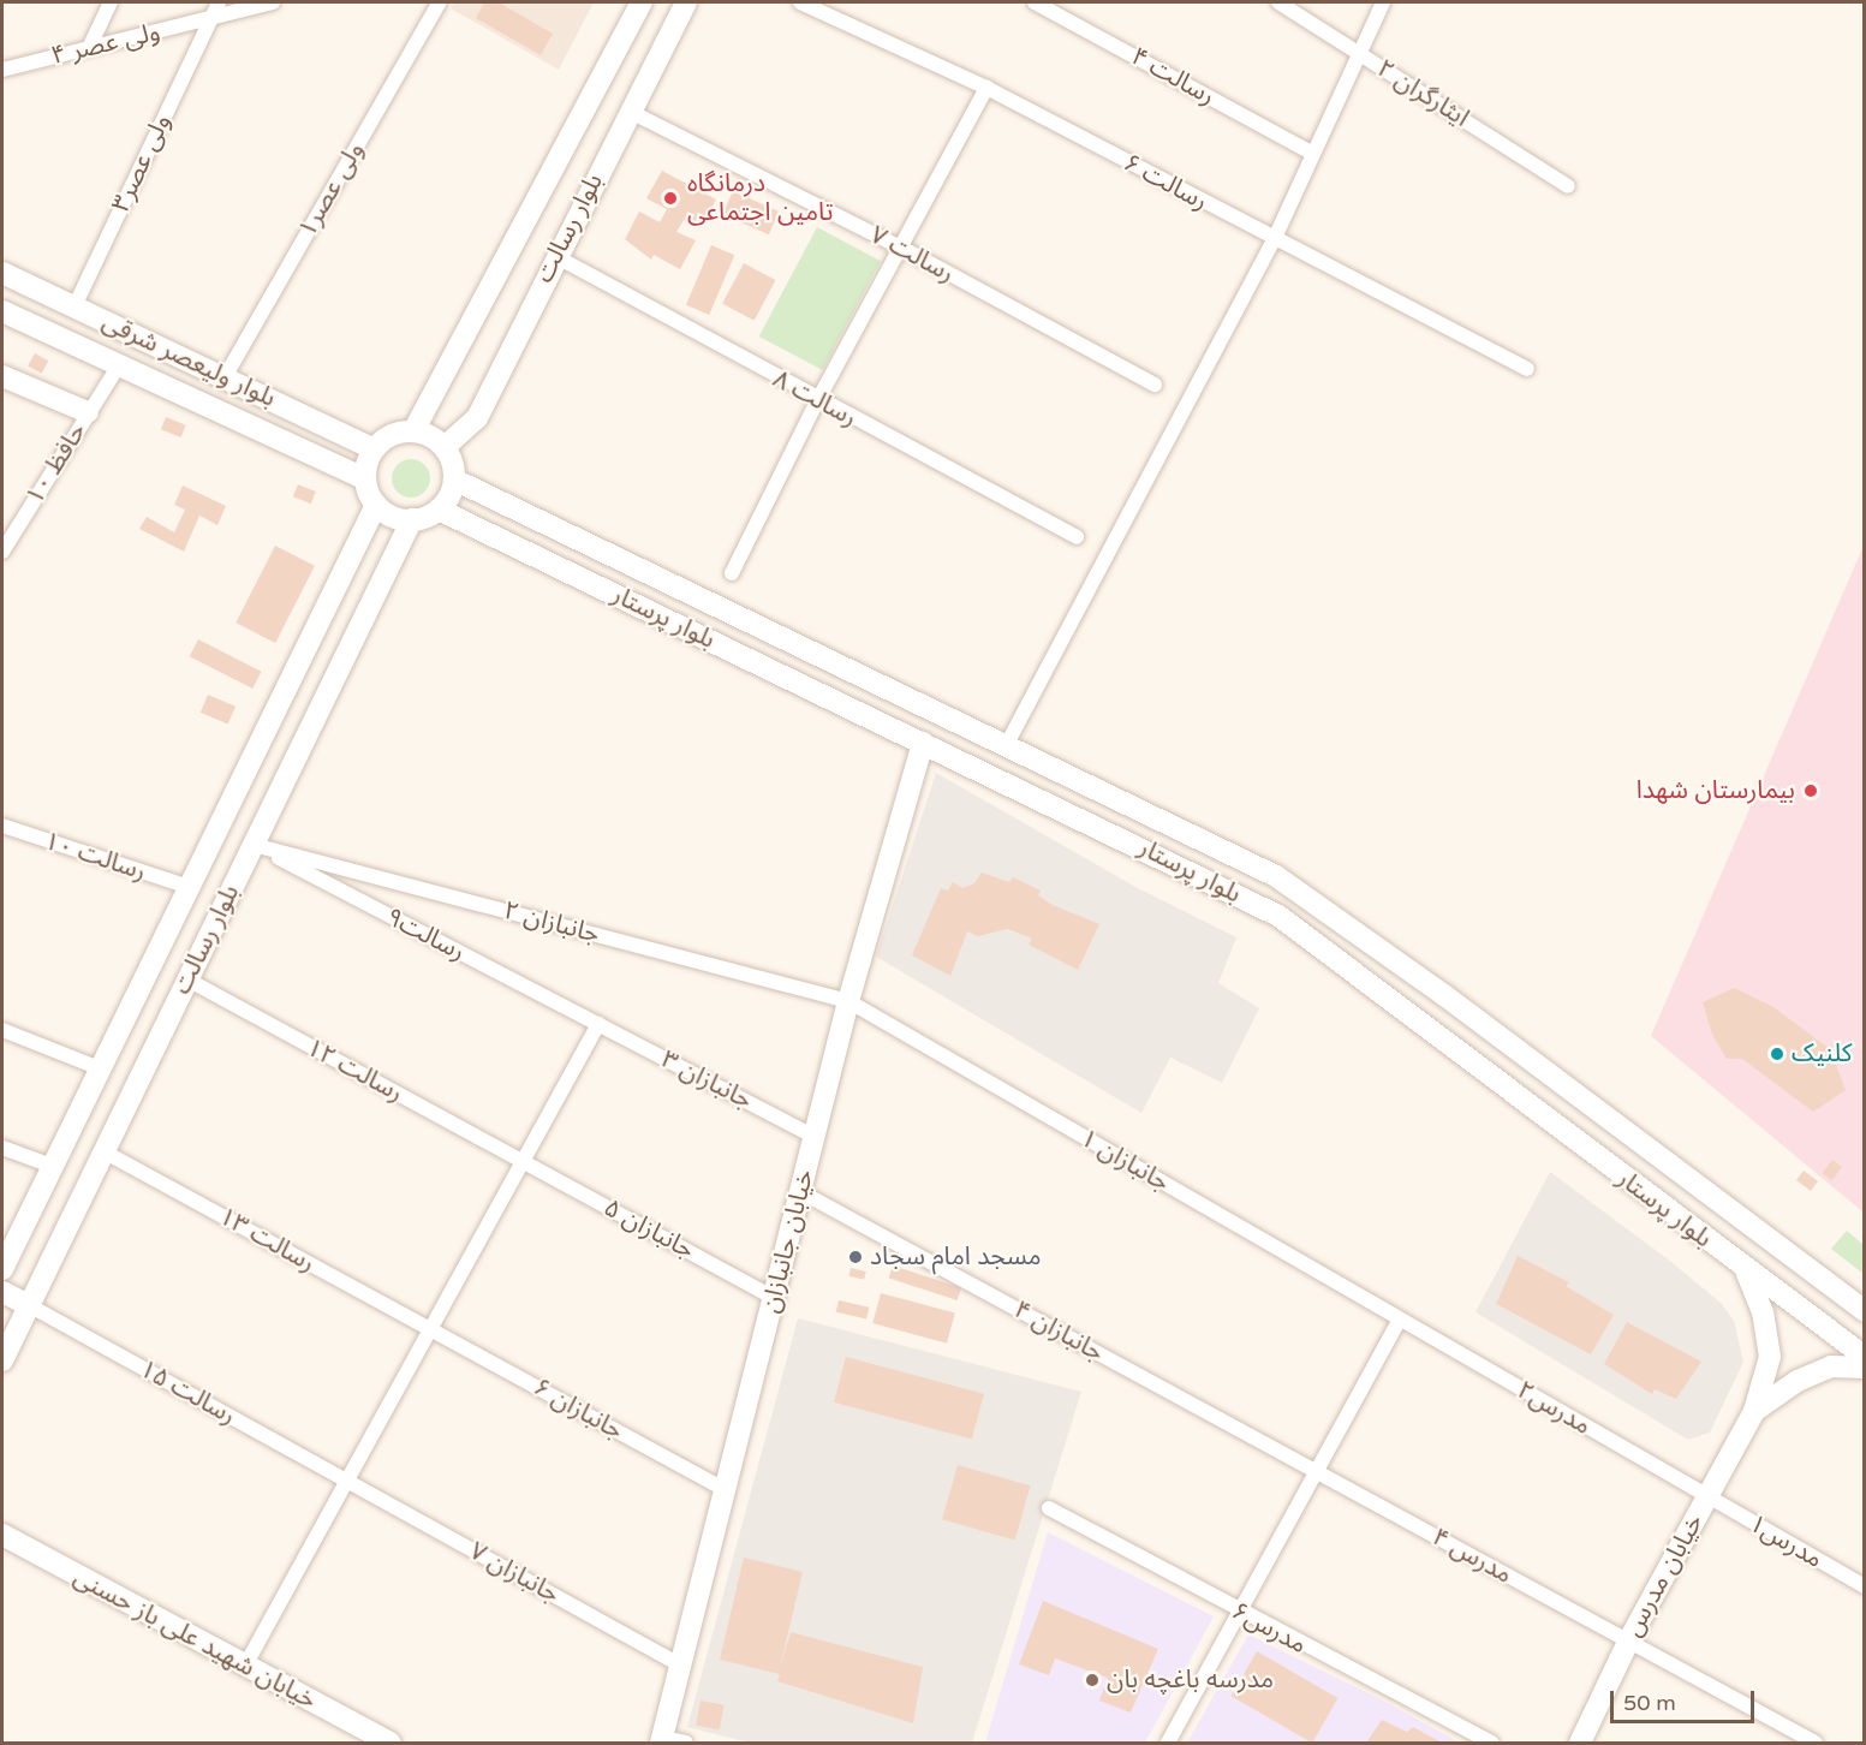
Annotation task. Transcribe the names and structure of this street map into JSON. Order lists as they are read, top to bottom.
{
  "streets": {
    "main road": [
      "بلوار رسالت",
      "بلوار ولیعصر شرقی",
      "بلوار پرستار",
      "خیابان جانبازان",
      "خیابان مدرس",
      "خیابان شهید علی باز حسنی"
    ],
    "street": [
      "ولی عصر ۴",
      "رسالت ۴",
      "ایثارگران ۲",
      "ولی عصر۳",
      "رسالت ۶",
      "ولی عصر۱",
      "رسالت ۷",
      "رسالت ۸",
      "حافظ ۱۰",
      "رسالت ۱۰",
      "جانبازان ۲",
      "رسالت۹",
      "رسالت ۱۲",
      "جانبازان ۳",
      "جانبازان ۱",
      "جانبازان ۵",
      "رسالت ۱۳",
      "جانبازان ۴",
      "رسالت ۱۵",
      "مدرس۲",
      "جانبازان ۶",
      "مدرس۱",
      "مدرس ۴",
      "جانبازان ۷",
      "مدرس۶"
    ]
  },
  "crossings": [
    ["ولی عصر ۴", "ولی عصر۳"],
    ["ولی عصر۳", "بلوار ولیعصر شرقی"],
    ["ولی عصر۱", "بلوار ولیعصر شرقی"],
    ["بلوار رسالت", "رسالت ۷"],
    ["بلوار رسالت", "بلوار ولیعصر شرقی"],
    ["بلوار رسالت", "رسالت ۸"],
    ["بلوار رسالت", "بلوار پرستار"],
    ["بلوار رسالت", "رسالت ۱۰"],
    ["بلوار رسالت", "جانبازان ۲"],
    ["بلوار رسالت", "رسالت۹"],
    ["بلوار رسالت", "رسالت ۱۲"],
    ["بلوار رسالت", "رسالت ۱۳"],
    ["بلوار رسالت", "رسالت ۱۵"],
    ["بلوار ولیعصر شرقی", "حافظ ۱۰"],
    ["بلوار ولیعصر شرقی", "بلوار پرستار"],
    ["بلوار پرستار", "خیابان جانبازان"],
    ["جانبازان ۲", "رسالت۹"],
    ["جانبازان ۲", "جانبازان ۱"],
    ["جانبازان ۲", "خیابان جانبازان"],
    ["رسالت۹", "جانبازان ۳"],
    ["رسالت ۱۲", "جانبازان ۵"],
    ["جانبازان ۳", "خیابان جانبازان"],
    ["جانبازان ۱", "خیابان جانبازان"],
    ["جانبازان ۱", "مدرس۲"],
    ["جانبازان ۵", "خیابان جانبازان"],
    ["رسالت ۱۳", "جانبازان ۶"],
    ["خیابان جانبازان", "جانبازان ۴"],
    ["خیابان جانبازان", "جانبازان ۶"],
    ["خیابان جانبازان", "جانبازان ۷"],
    ["جانبازان ۴", "مدرس ۴"],
    ["رسالت ۱۵", "جانبازان ۷"],
    ["مدرس۲", "مدرس۱"],
    ["مدرس۲", "خیابان مدرس"],
    ["مدرس۱", "خیابان مدرس"],
    ["مدرس ۴", "خیابان مدرس"]
  ],
  "places": [
    "درمانگاه تامین اجتماعی",
    "بیمارستان شهدا",
    "کلنیک",
    "مسجد امام سجاد",
    "مدرسه باغچه بان"
  ],
  "scale_bar": "50 m"
}
